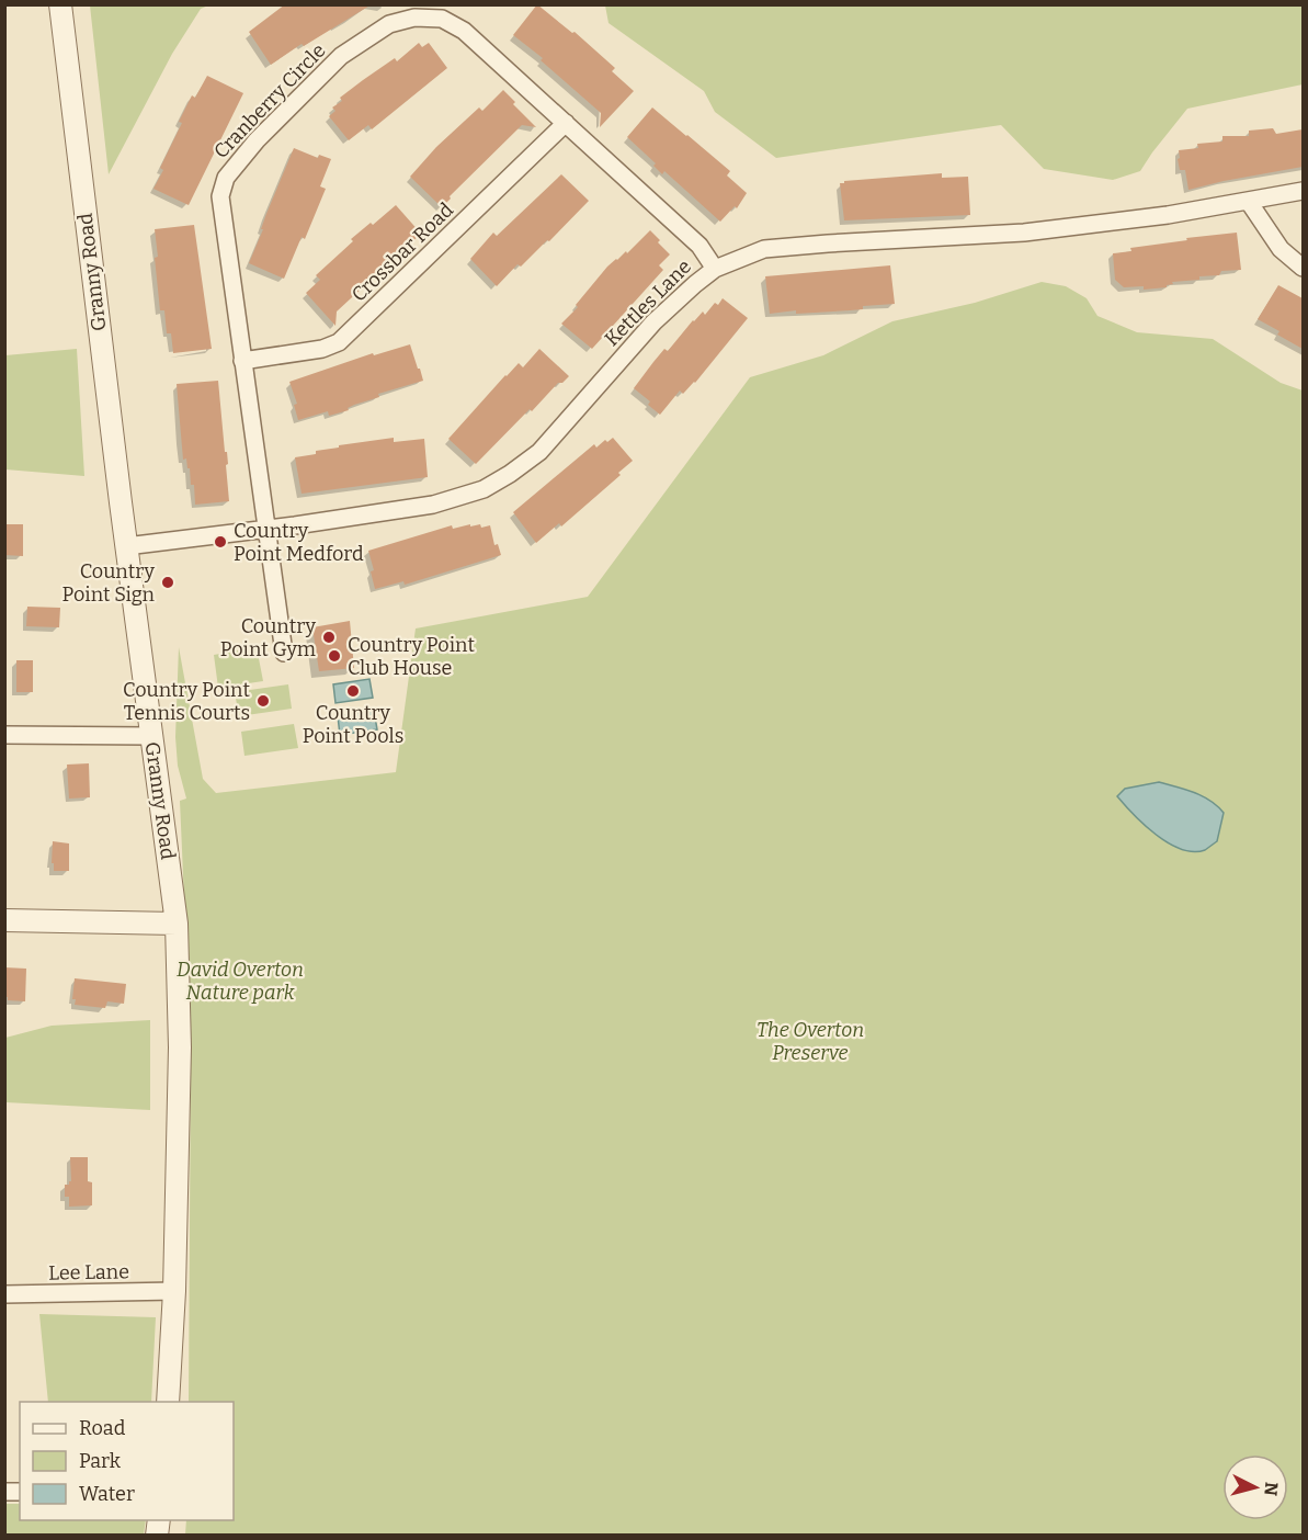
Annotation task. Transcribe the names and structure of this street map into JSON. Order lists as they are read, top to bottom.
{
  "streets": {
    "street": [
      "Cranberry Circle",
      "Crossbar Road",
      "Granny Road",
      "Kettles Lane",
      "Lee Lane"
    ]
  },
  "crossings": [
    ["Cranberry Circle", "Crossbar Road"],
    ["Cranberry Circle", "Kettles Lane"],
    ["Granny Road", "Kettles Lane"],
    ["Granny Road", "Lee Lane"]
  ],
  "parks": ["David Overton Nature park", "The Overton Preserve"],
  "places": [
    "Country Point Medford",
    "Country Point Sign",
    "Country Point Gym",
    "Country Point Club House",
    "Country Point Pools",
    "Country Point Tennis Courts"
  ],
  "legend": ["Road", "Park", "Water"],
  "north": "right"
}
